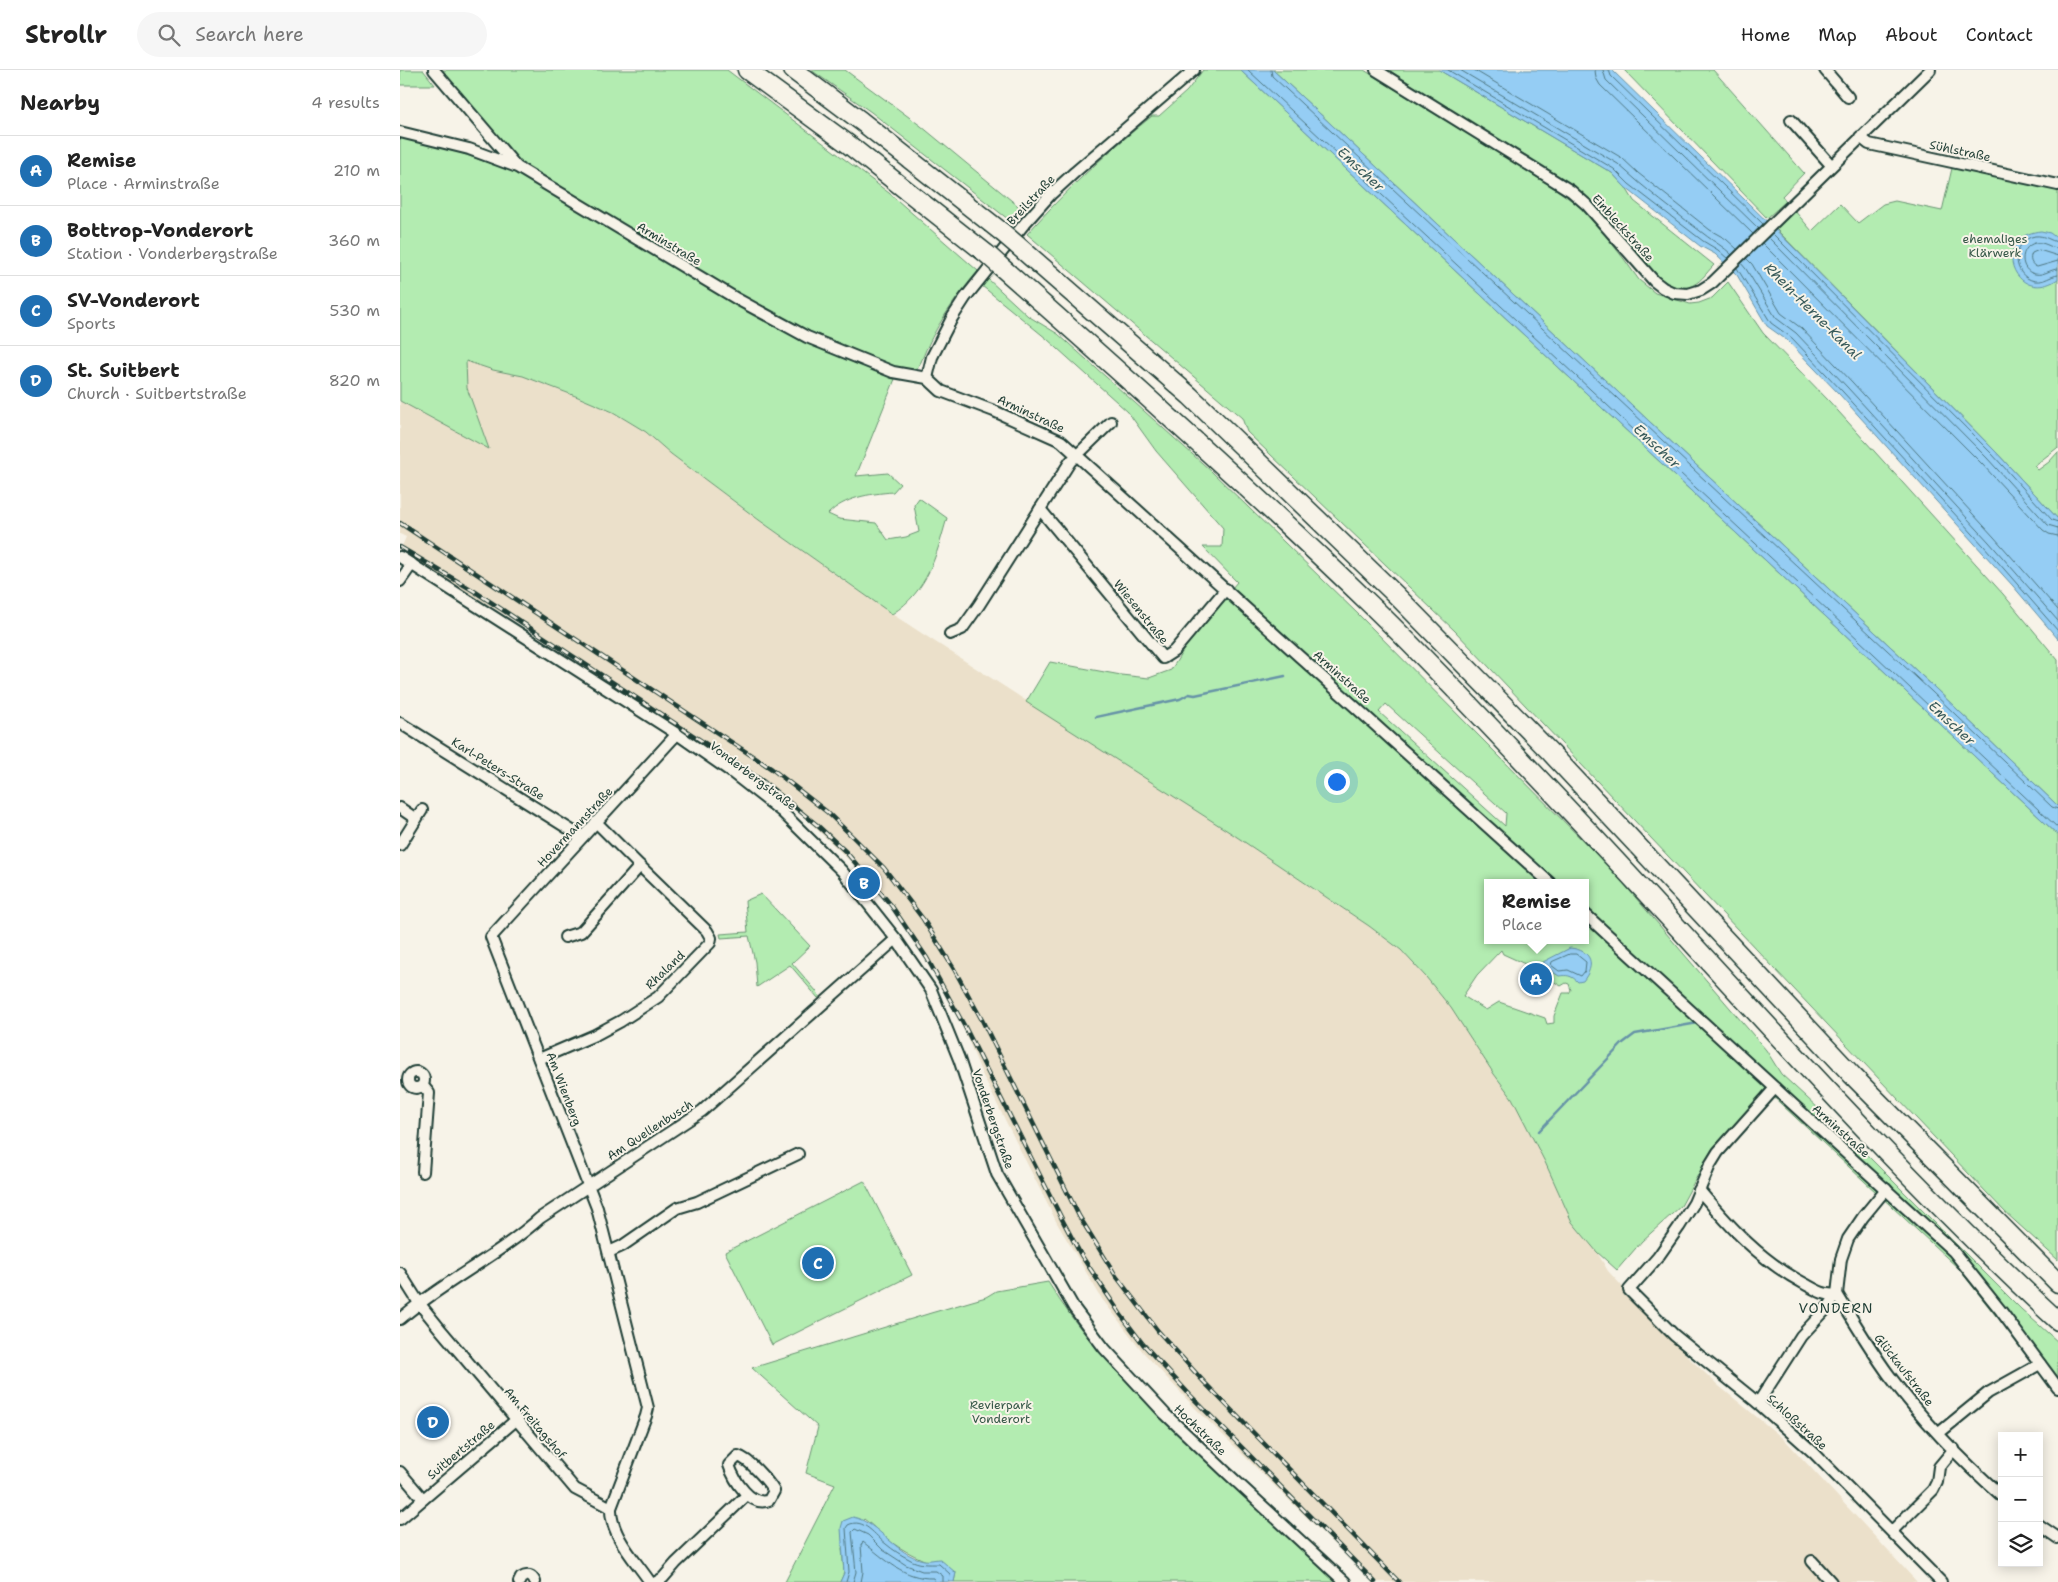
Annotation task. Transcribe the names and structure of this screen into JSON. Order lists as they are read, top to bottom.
{
  "streets": {
    "street": [
      "Sühlstraße",
      "Breilstraße",
      "Einbleckstraße",
      "Arminstraße",
      "Wiesenstraße",
      "Karl-Peters-Straße",
      "Vonderbergstraße",
      "Hovermannstraße",
      "Rhaland",
      "Am Wienberg",
      "Am Quellenbusch",
      "Glückaufstraße",
      "Schloßstraße",
      "Am Freitagshof",
      "Hochstraße",
      "Suitbertstraße"
    ]
  },
  "crossings": [
    ["Sühlstraße", "Einbleckstraße"],
    ["Breilstraße", "Arminstraße"],
    ["Arminstraße", "Wiesenstraße"],
    ["Karl-Peters-Straße", "Hovermannstraße"],
    ["Vonderbergstraße", "Hovermannstraße"],
    ["Vonderbergstraße", "Am Quellenbusch"],
    ["Vonderbergstraße", "Hochstraße"],
    ["Hovermannstraße", "Rhaland"],
    ["Hovermannstraße", "Am Wienberg"],
    ["Rhaland", "Am Wienberg"],
    ["Am Wienberg", "Am Quellenbusch"],
    ["Am Wienberg", "Am Freitagshof"],
    ["Am Quellenbusch", "Am Freitagshof"],
    ["Am Freitagshof", "Suitbertstraße"]
  ],
  "districts": ["VONDERN"],
  "water": ["Emscher", "Rhein-Herne-Kanal"],
  "parks": ["ehemaliges Klärwerk", "Revierpark Vonderort"],
  "page": {
    "header": "Strollr",
    "search": "Search here",
    "nav": [
      "Home",
      "Map",
      "About",
      "Contact"
    ],
    "heading": ["Nearby", "4 results"],
    "list": [
      {
        "mark": "A",
        "name": "Remise",
        "note": "Place · Arminstraße",
        "value": "210 m"
      },
      {
        "mark": "B",
        "name": "Bottrop-Vonderort",
        "note": "Station · Vonderbergstraße",
        "value": "360 m"
      },
      {
        "mark": "C",
        "name": "SV-Vonderort",
        "note": "Sports",
        "value": "530 m"
      },
      {
        "mark": "D",
        "name": "St. Suitbert",
        "note": "Church · Suitbertstraße",
        "value": "820 m"
      }
    ],
    "pins": [
      "B",
      "A",
      "C",
      "D"
    ],
    "popup": ["Remise", "Place"],
    "map_buttons": ["+", "−"]
  }
}
